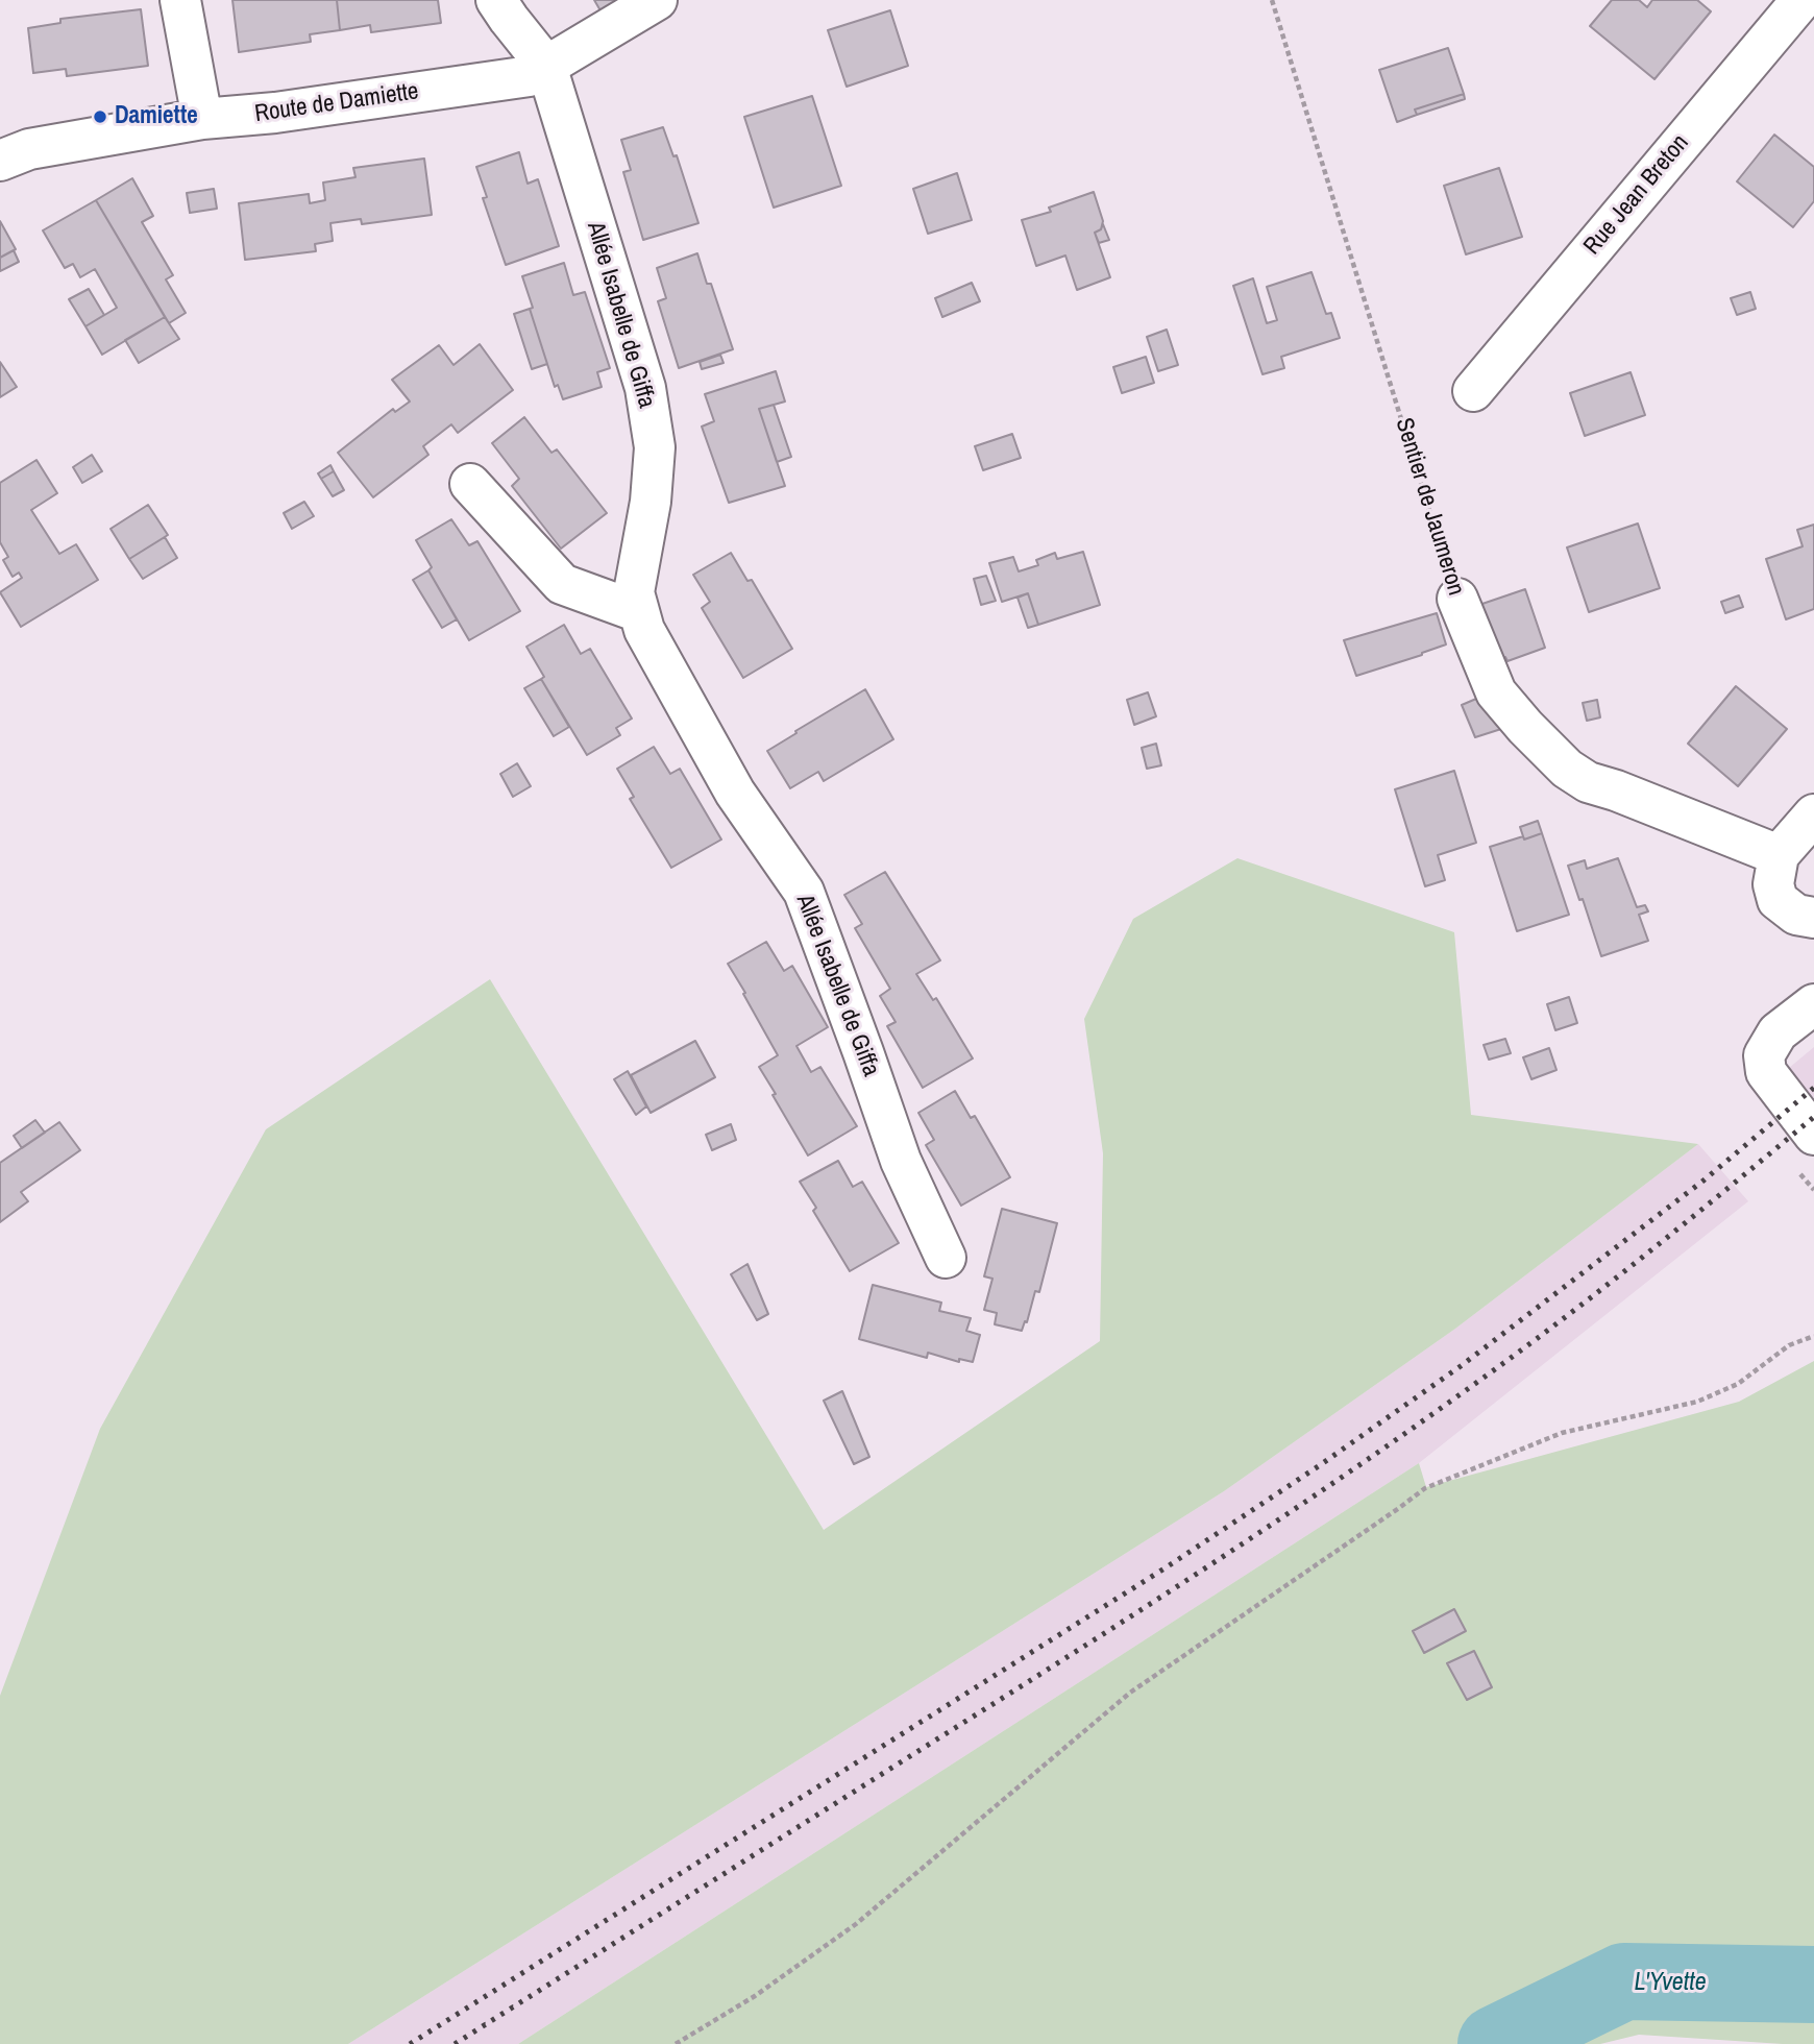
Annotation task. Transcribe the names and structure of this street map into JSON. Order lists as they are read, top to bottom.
{
  "streets": {
    "street": [
      "Route de Damiette",
      "Rue Jean Breton",
      "Allée Isabelle de Giffa",
      "Sentier de Jaumeron"
    ]
  },
  "crossings": [
    ["Route de Damiette", "Allée Isabelle de Giffa"]
  ],
  "water": ["L'Yvette"],
  "places": ["Damiette"]
}
